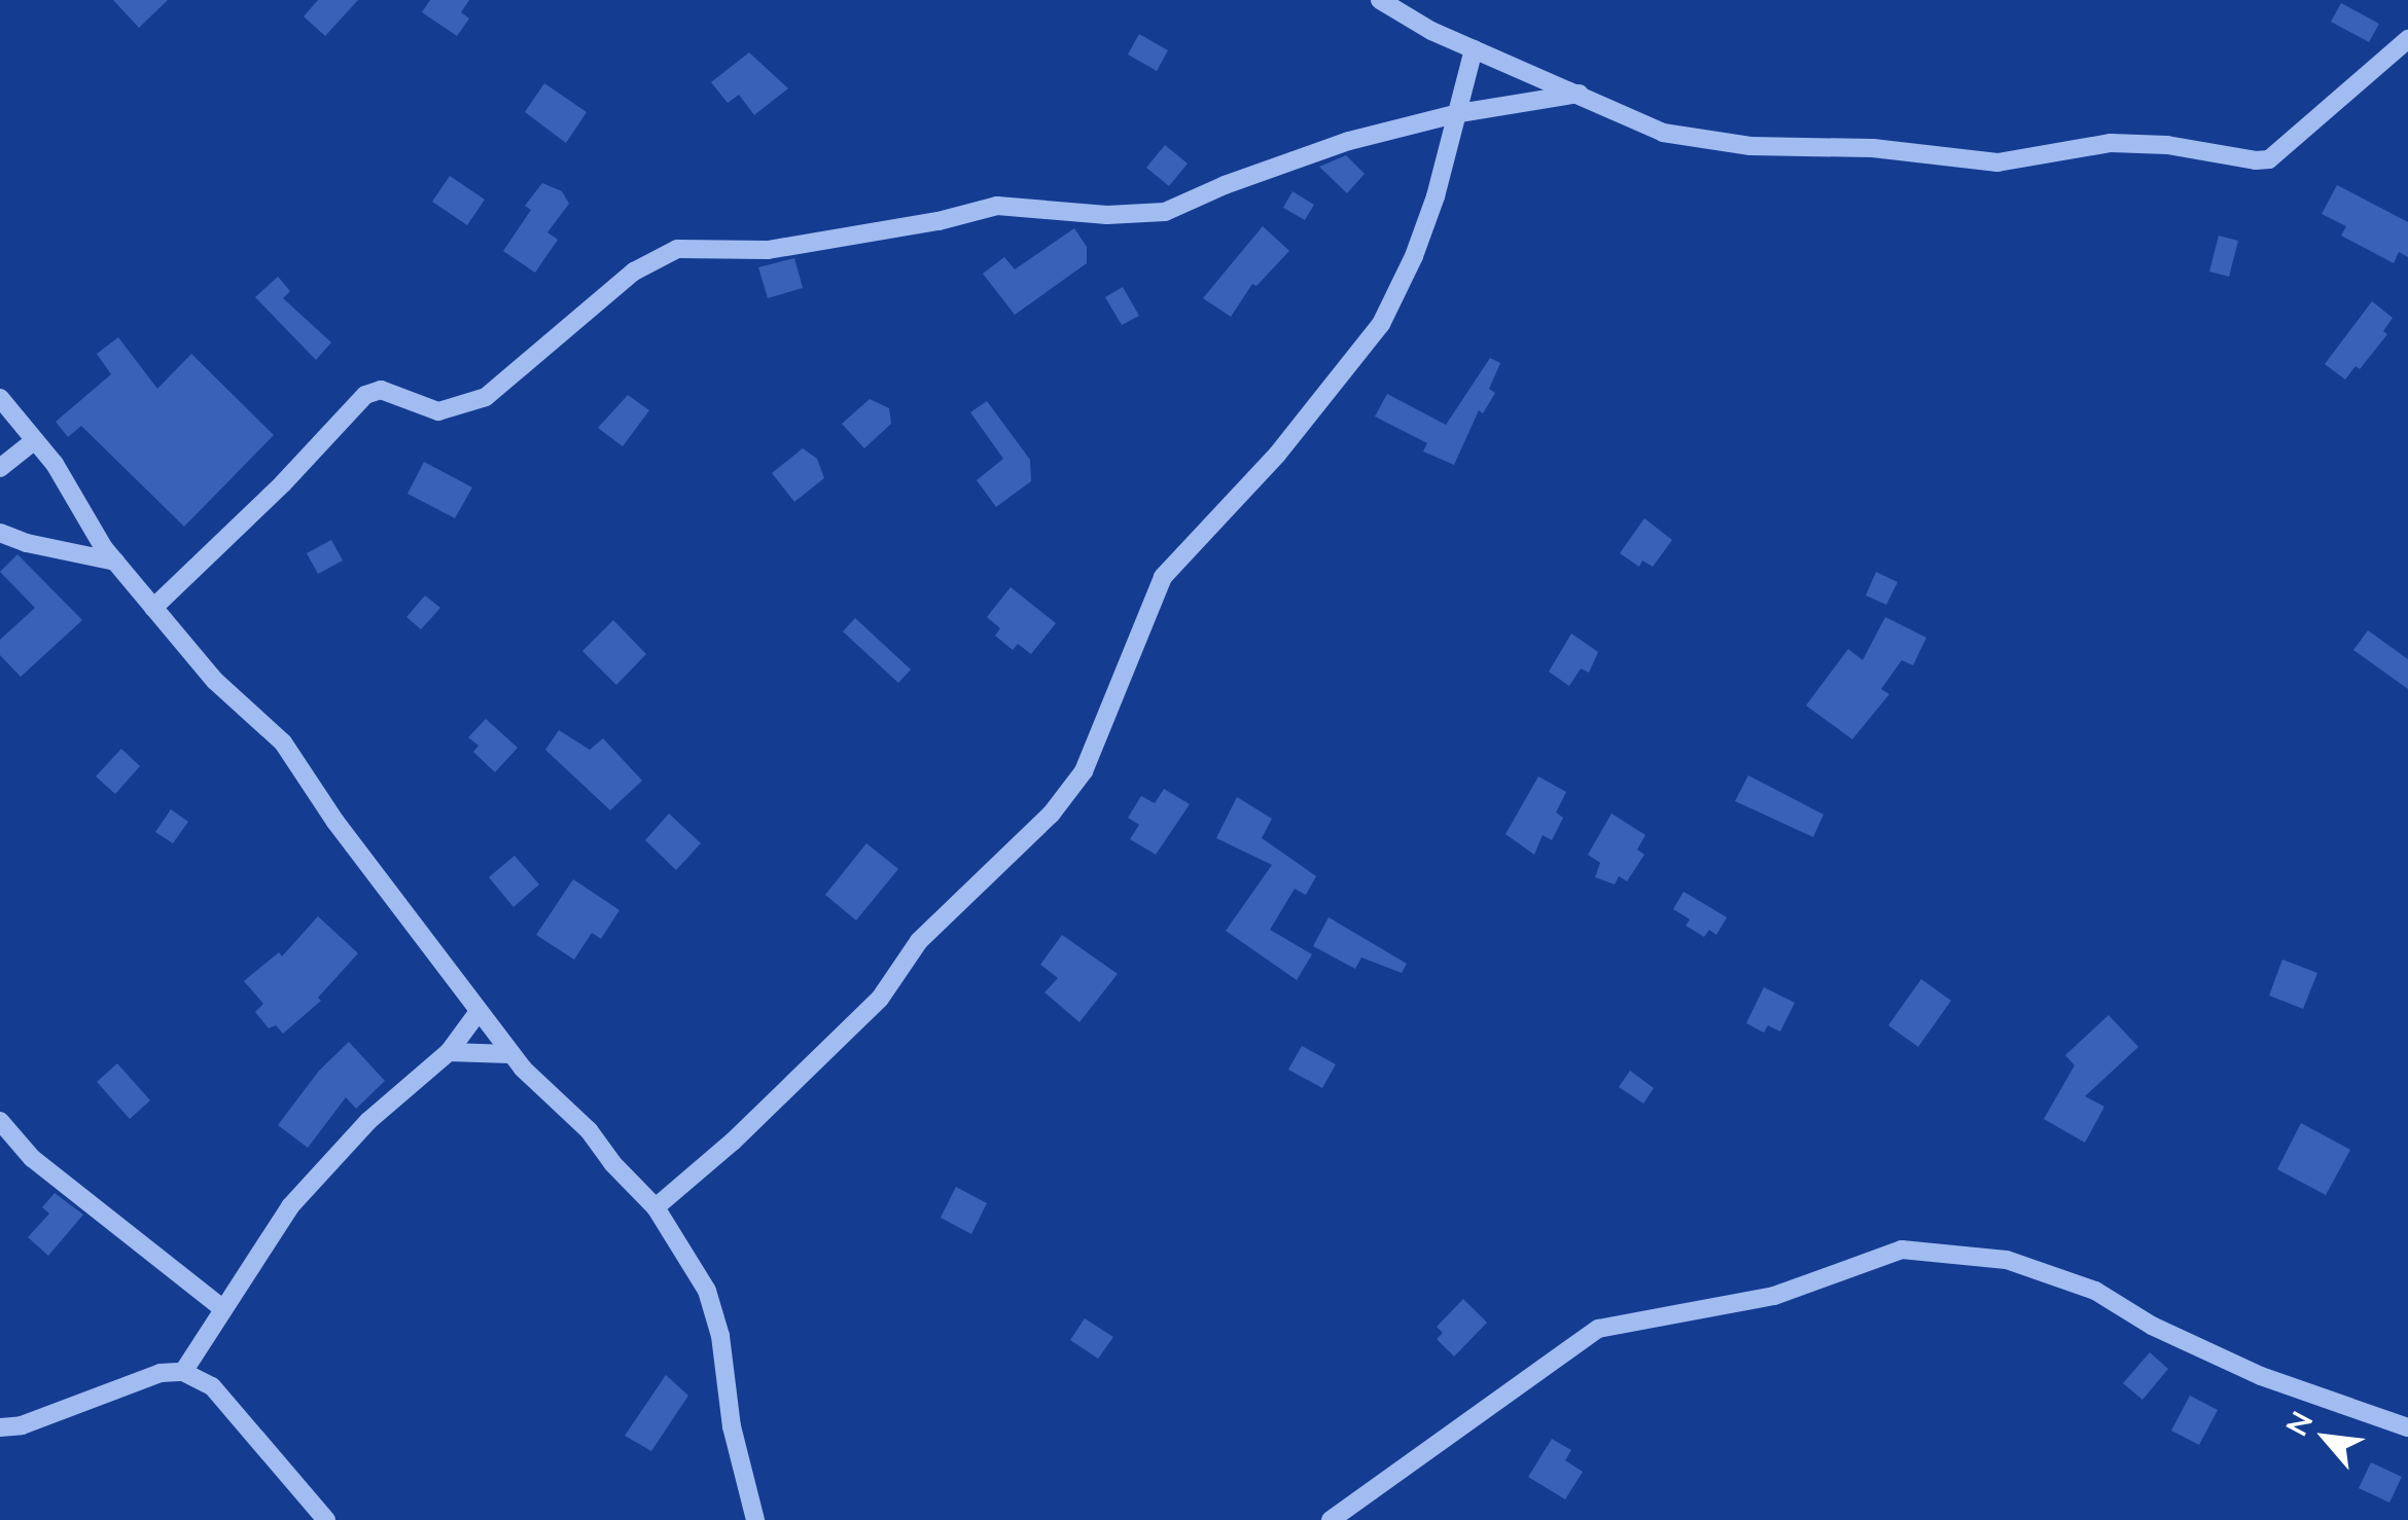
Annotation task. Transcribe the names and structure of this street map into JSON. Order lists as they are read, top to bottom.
{
  "north": "top left"
}
